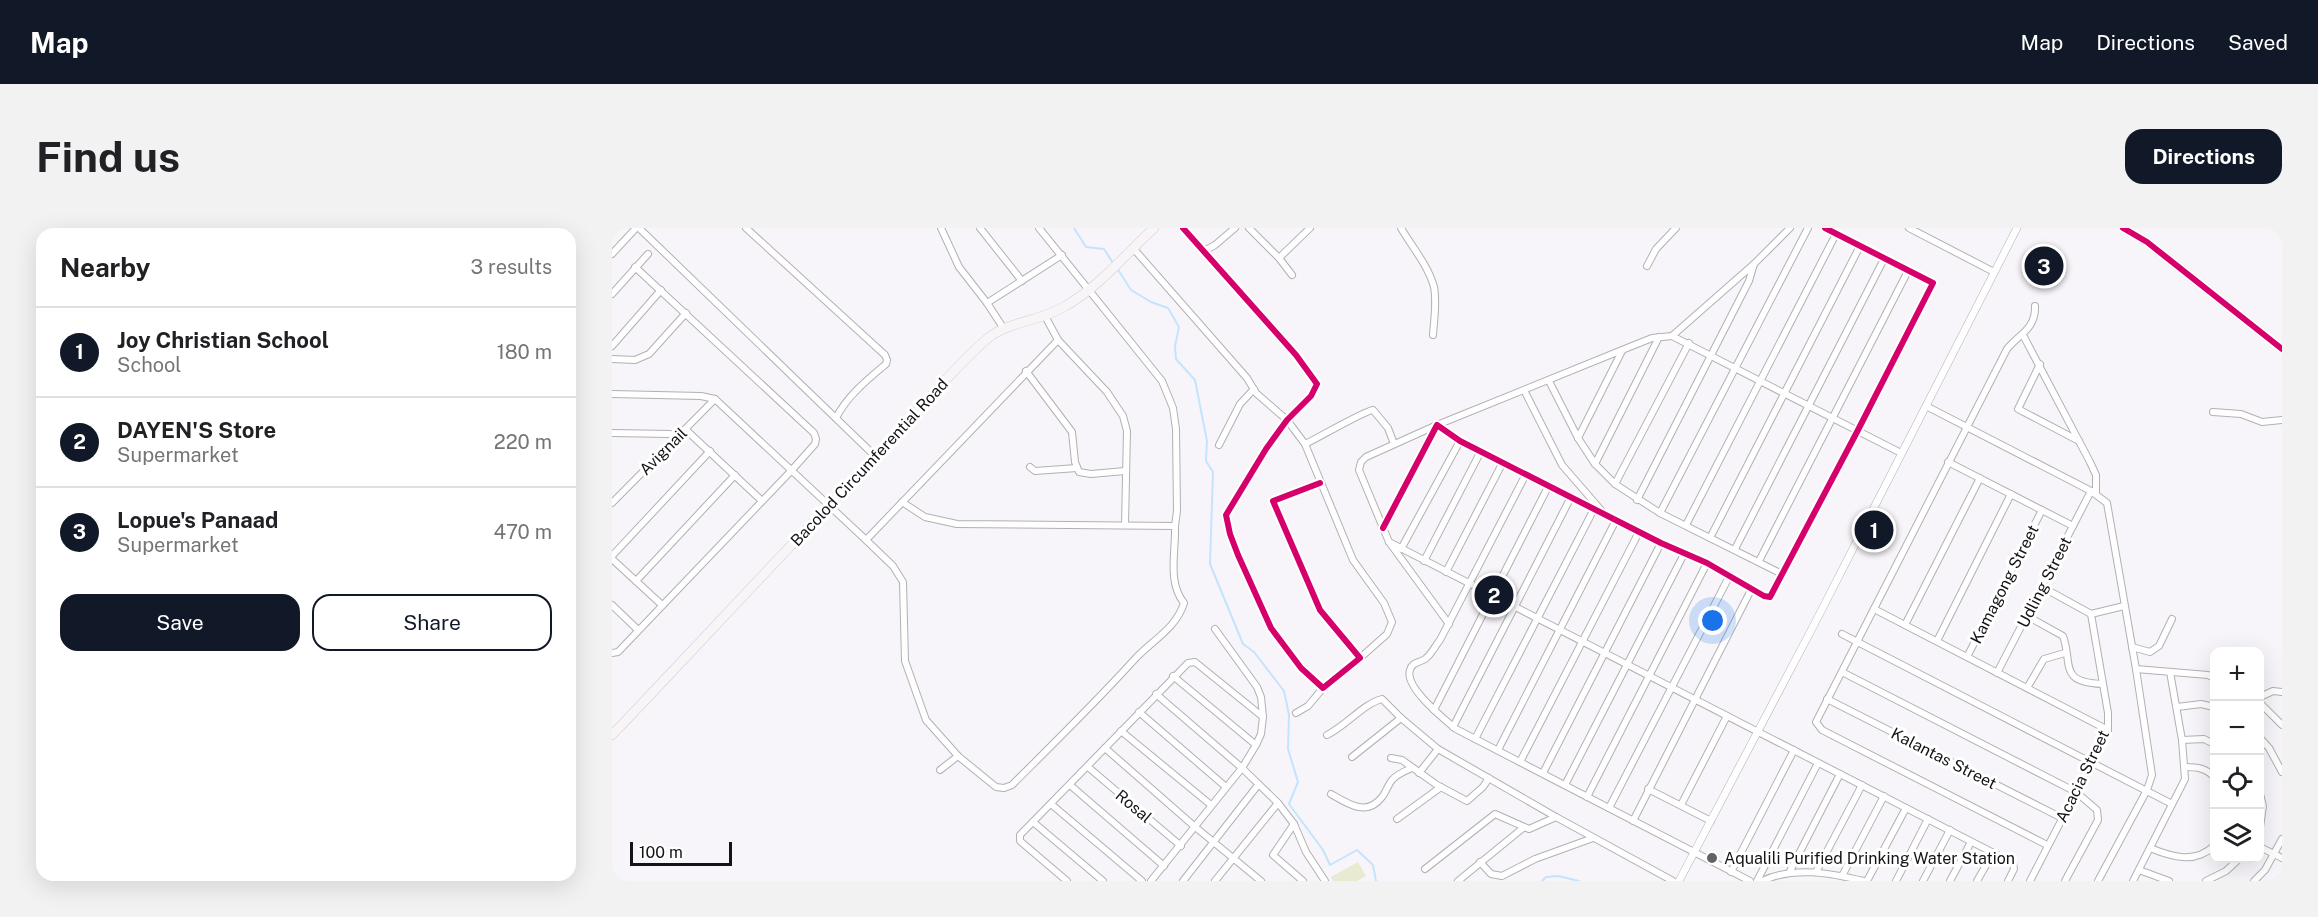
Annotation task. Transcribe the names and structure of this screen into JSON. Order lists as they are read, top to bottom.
{
  "streets": {
    "main road": ["Bacolod Circumferential Road"],
    "street": [
      "Avignail",
      "Udling Street",
      "Kamagong Street",
      "Kalantas Street",
      "Acacia Street",
      "Rosal"
    ]
  },
  "crossings": [
    ["Kalantas Street", "Acacia Street"]
  ],
  "places": ["Aqualili Purified Drinking Water Station"],
  "scale_bar": "100 m",
  "page": {
    "header": "Map",
    "nav": ["Map", "Directions", "Saved"],
    "buttons": [
      "Directions",
      ["Save", "Share"]
    ],
    "title": "Find us",
    "heading": ["Nearby", "3 results"],
    "pins": ["3", "1", "2"],
    "list": [
      {
        "mark": "1",
        "name": "Joy Christian School",
        "note": "School",
        "value": "180 m"
      },
      {
        "mark": "2",
        "name": "DAYEN'S Store",
        "note": "Supermarket",
        "value": "220 m"
      },
      {
        "mark": "3",
        "name": "Lopue's Panaad",
        "note": "Supermarket",
        "value": "470 m"
      }
    ],
    "map_buttons": ["+", "−"],
    "scale": "100 m"
  }
}
